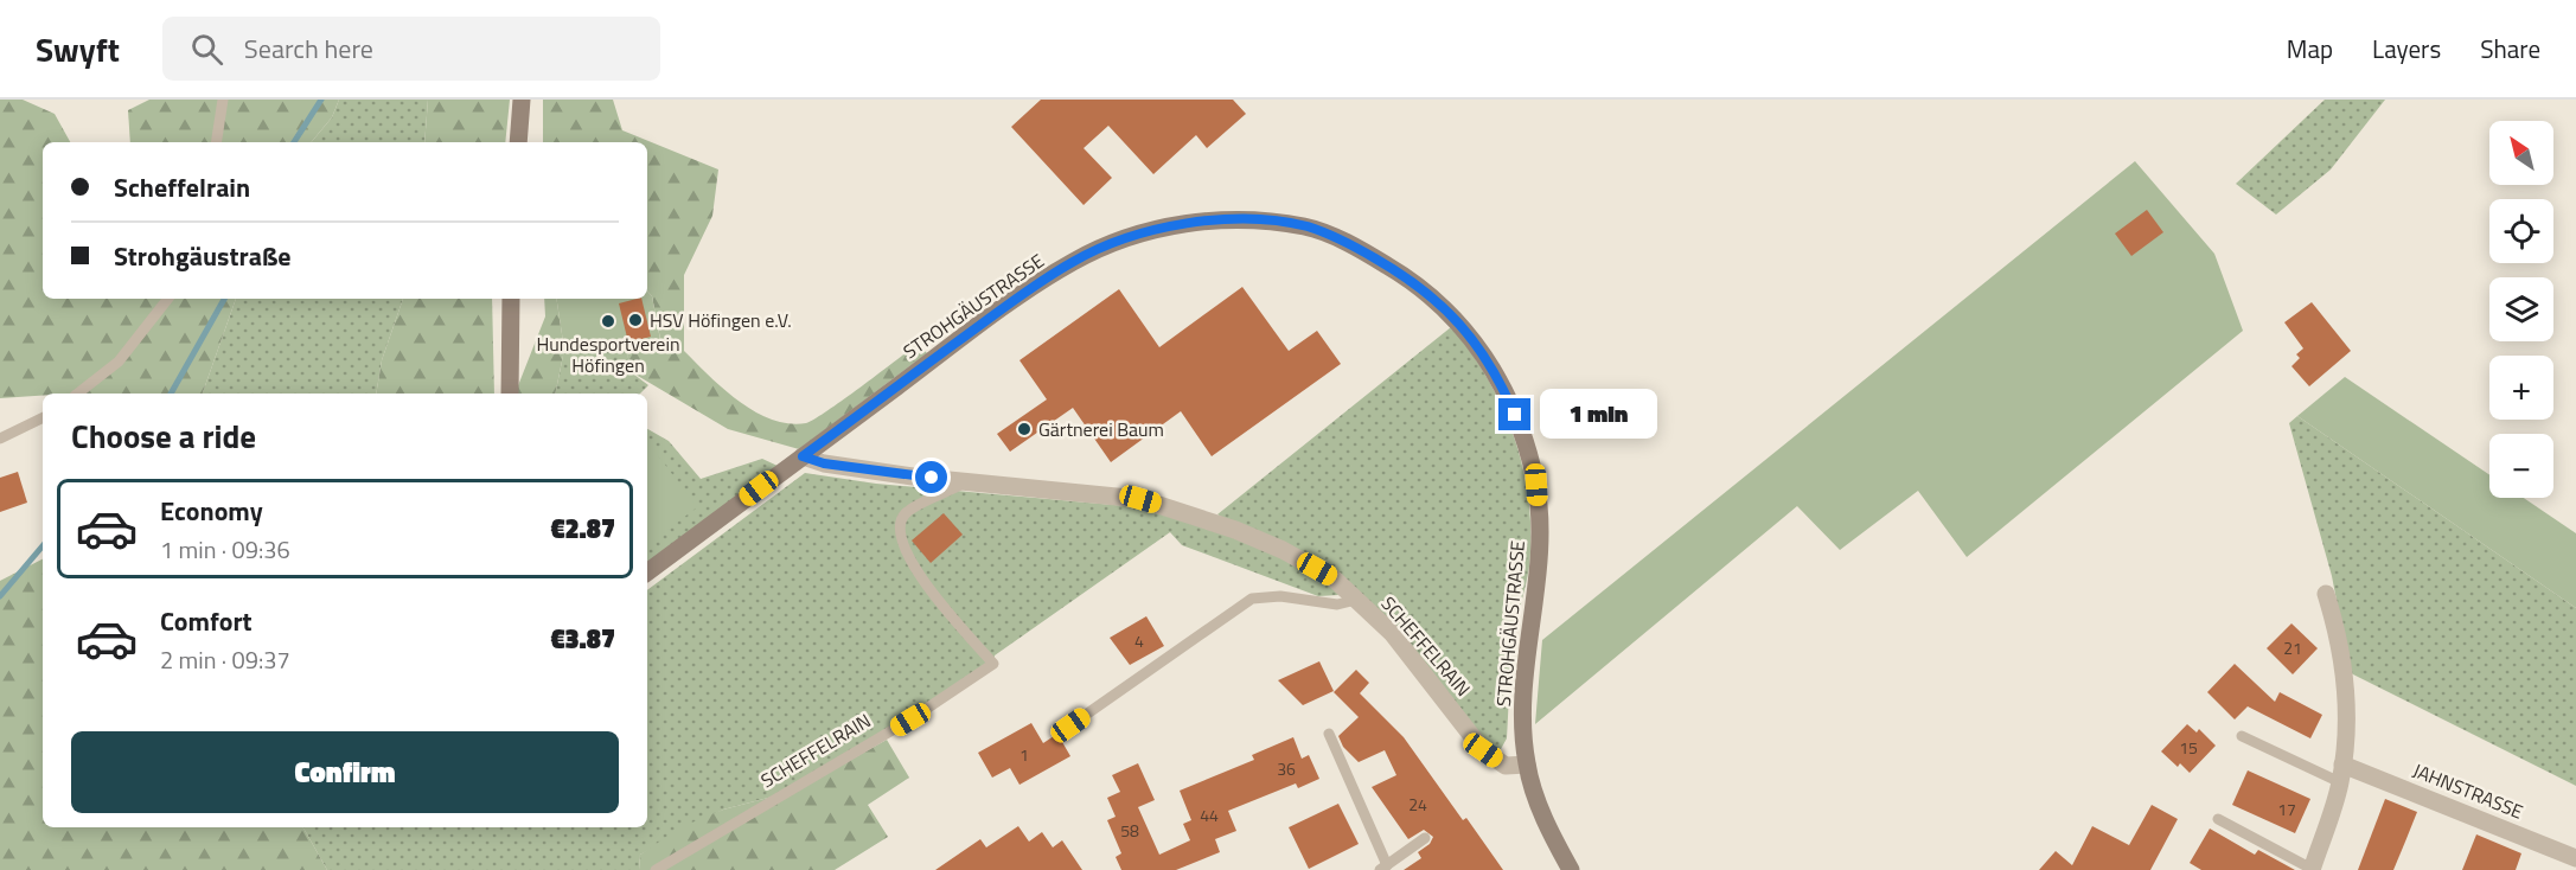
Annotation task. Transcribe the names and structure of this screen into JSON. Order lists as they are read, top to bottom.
{
  "streets": {
    "main road": ["STROHGÄUSTRASSE"],
    "street": ["SCHEFFELRAIN", "JAHNSTRASSE"]
  },
  "crossings": [
    ["STROHGÄUSTRASSE", "SCHEFFELRAIN"]
  ],
  "places": ["HSV Höfingen e.V.", "Hundesportverein Höfingen", "Gärtnerei Baum"],
  "house_numbers": [
    "4",
    "21",
    "15",
    "1",
    "36",
    "24",
    "17",
    "44",
    "58"
  ],
  "north": "top left",
  "page": {
    "header": "Swyft",
    "search": "Search here",
    "nav": ["Map", "Layers", "Share"],
    "map_buttons": ["+", "−"],
    "banner": ["Scheffelrain", "Strohgäustraße"],
    "bubble": "1 min",
    "heading": "Choose a ride",
    "list": [
      {
        "name": "Economy",
        "note": "1 min · 09:36",
        "value": "€2.87"
      },
      {
        "name": "Comfort",
        "note": "2 min · 09:37",
        "value": "€3.87"
      }
    ],
    "buttons": "Confirm"
  }
}
